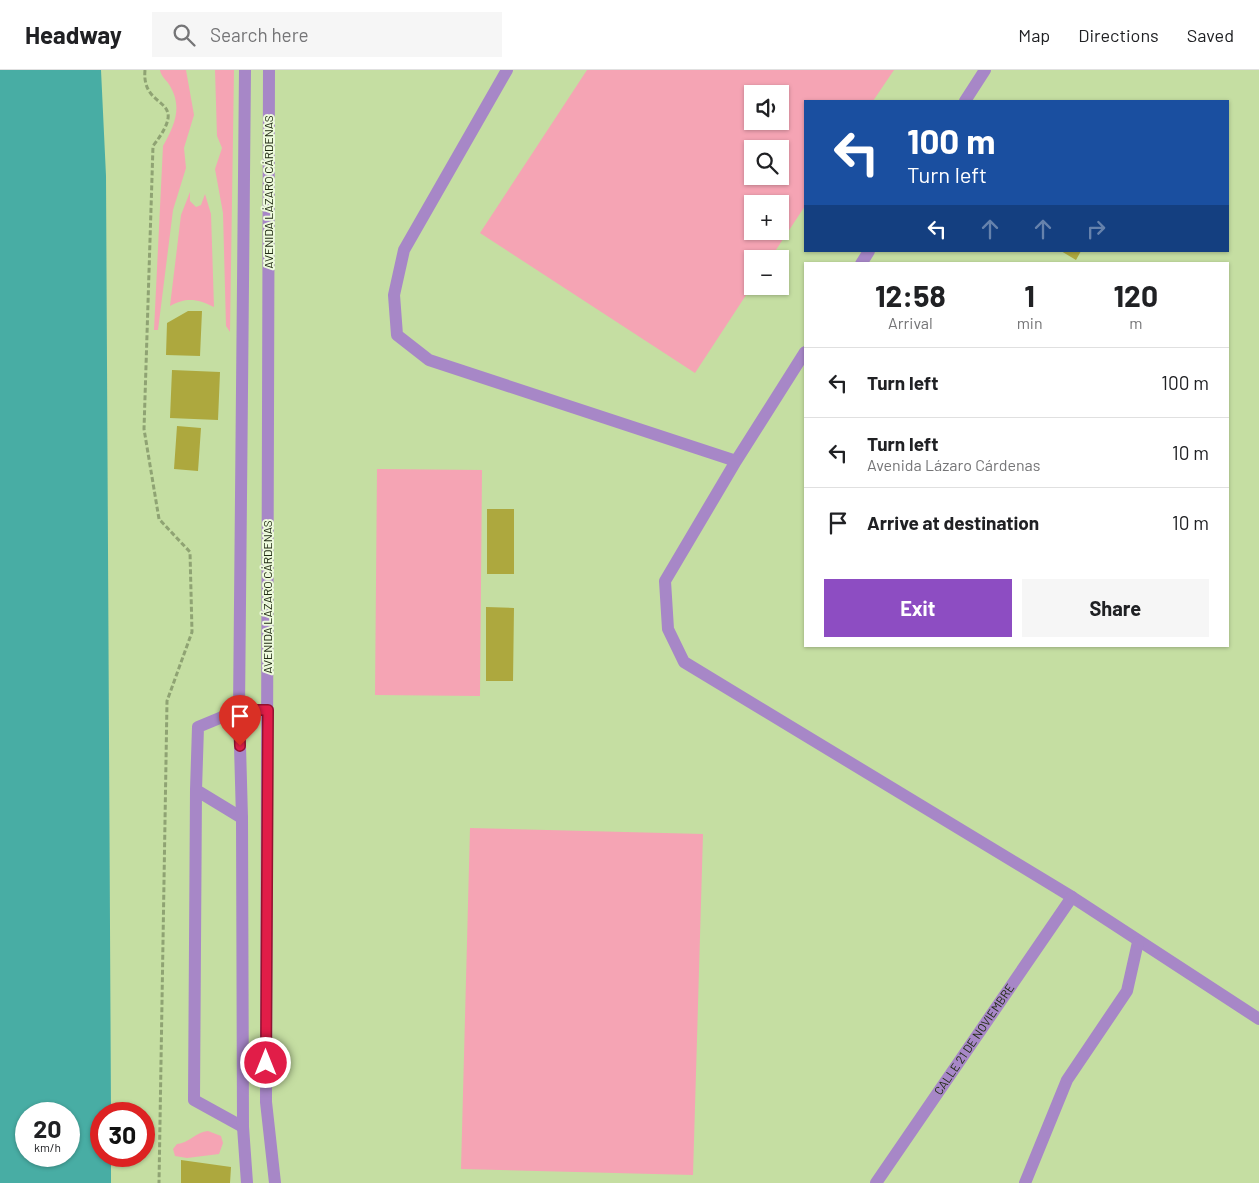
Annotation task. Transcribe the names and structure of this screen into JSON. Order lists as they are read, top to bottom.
{
  "streets": {
    "street": ["AVENIDA LÁZARO CÁRDENAS", "CALLE 21 DE NOVIEMBRE"]
  },
  "page": {
    "header": "Headway",
    "search": "Search here",
    "nav": ["Map", "Directions", "Saved"],
    "map_buttons": ["+", "−"],
    "turn": ["100 m", "Turn left"],
    "eta": [
      "12:58",
      "Arrival",
      "1",
      "min",
      "120",
      "m"
    ],
    "list": [
      {
        "name": "Turn left",
        "value": "100 m"
      },
      {
        "name": "Turn left",
        "note": "Avenida Lázaro Cárdenas",
        "value": "10 m"
      },
      {
        "name": "Arrive at destination",
        "value": "10 m"
      }
    ],
    "buttons": ["Exit", "Share"],
    "speed": "20 km/h",
    "limit": "30"
  }
}
